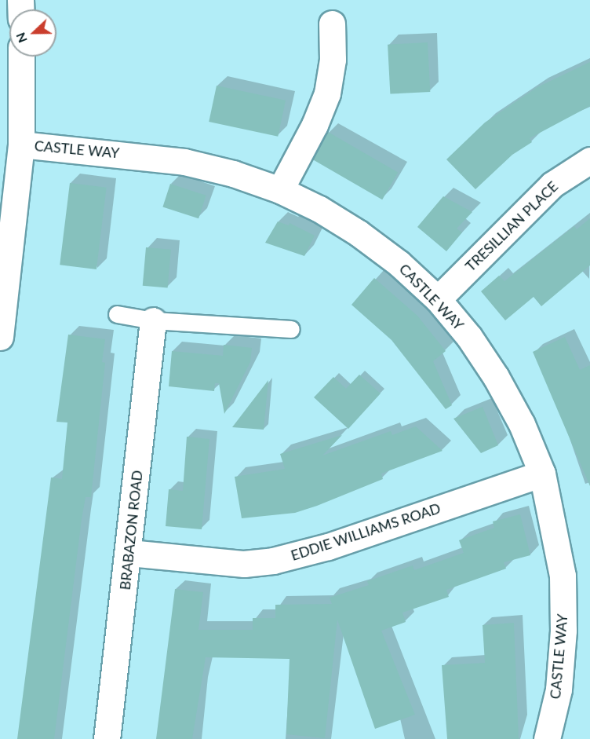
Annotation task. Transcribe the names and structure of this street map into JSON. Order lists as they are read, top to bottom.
{
  "streets": {
    "street": [
      "CASTLE WAY",
      "TRESILLIAN PLACE",
      "BRABAZON ROAD",
      "EDDIE WILLIAMS ROAD"
    ]
  },
  "crossings": [
    ["CASTLE WAY", "TRESILLIAN PLACE"],
    ["CASTLE WAY", "EDDIE WILLIAMS ROAD"],
    ["BRABAZON ROAD", "EDDIE WILLIAMS ROAD"]
  ],
  "north": "left"
}
